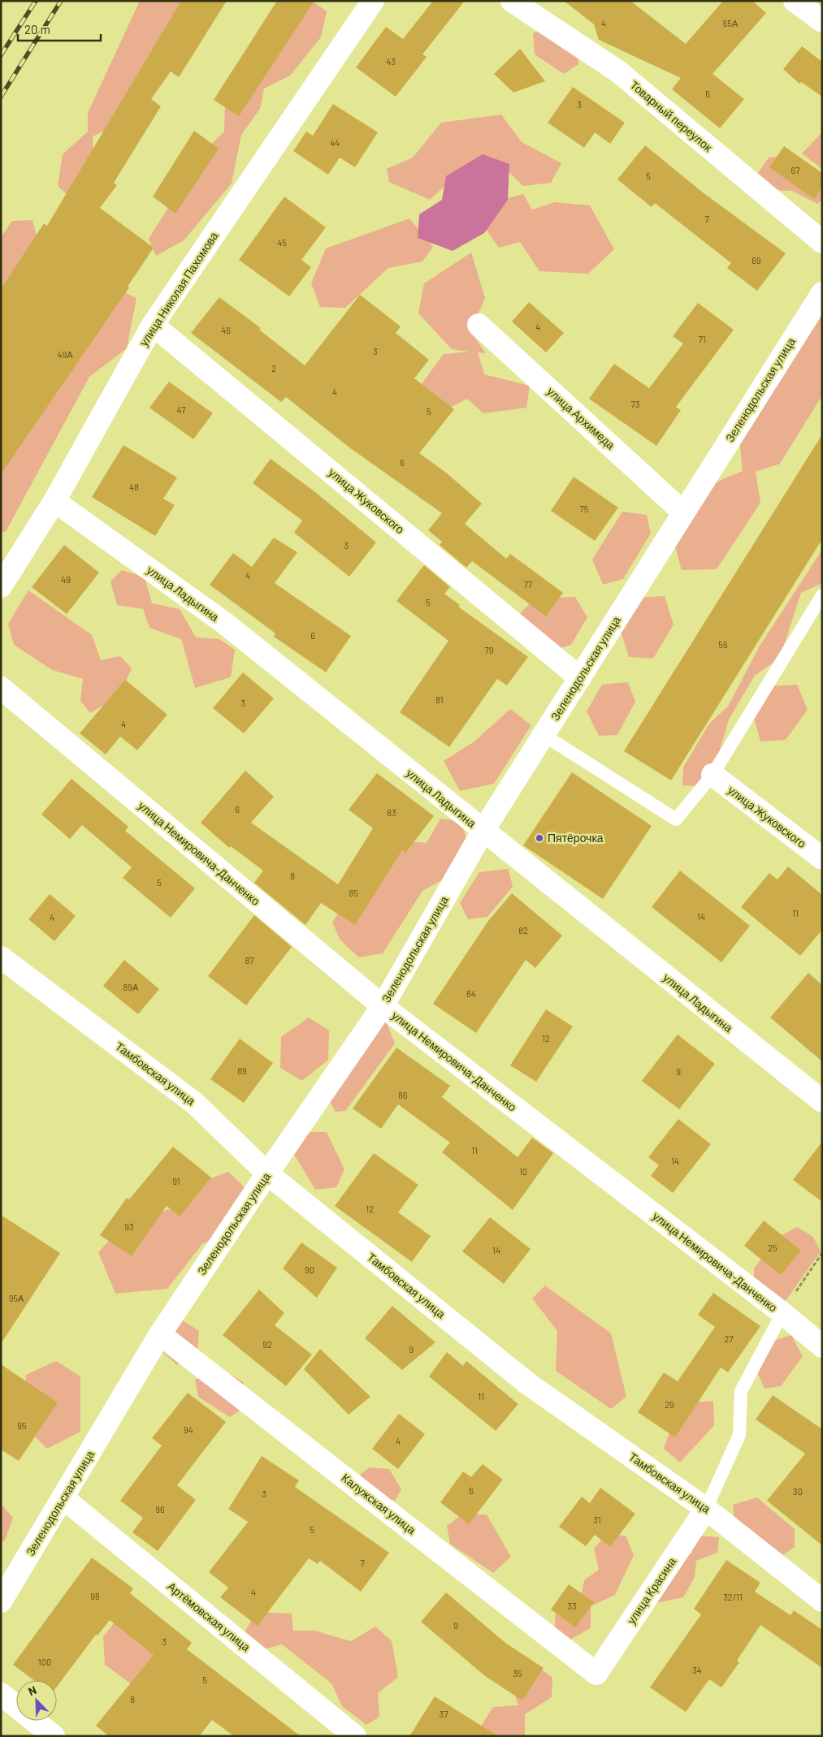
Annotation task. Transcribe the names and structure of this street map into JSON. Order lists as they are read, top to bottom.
{
  "streets": {
    "street": [
      "Товарный переулок",
      "улица Николая Пахомова",
      "Зеленодольская улица",
      "улица Архимеда",
      "улица Жуковского",
      "улица Ладыгина",
      "улица Немировича-Данченко",
      "Тамбовская улица",
      "Калужская улица",
      "улица Красина",
      "Артёмовская улица"
    ]
  },
  "crossings": [
    ["улица Николая Пахомова", "улица Жуковского"],
    ["улица Николая Пахомова", "улица Ладыгина"],
    ["Зеленодольская улица", "улица Архимеда"],
    ["Зеленодольская улица", "улица Жуковского"],
    ["Зеленодольская улица", "улица Ладыгина"],
    ["Зеленодольская улица", "улица Немировича-Данченко"],
    ["Зеленодольская улица", "Тамбовская улица"],
    ["Зеленодольская улица", "Калужская улица"],
    ["Зеленодольская улица", "Артёмовская улица"],
    ["Тамбовская улица", "улица Красина"],
    ["Калужская улица", "улица Красина"]
  ],
  "places": ["Пятёрочка"],
  "house_numbers": [
    "4",
    "65А",
    "43",
    "6",
    "3",
    "44",
    "67",
    "5",
    "7",
    "45",
    "69",
    "4",
    "46",
    "71",
    "3",
    "49А",
    "2",
    "4",
    "73",
    "47",
    "5",
    "6",
    "48",
    "75",
    "3",
    "4",
    "49",
    "77",
    "5",
    "6",
    "56",
    "79",
    "81",
    "3",
    "4",
    "6",
    "83",
    "8",
    "5",
    "85",
    "11",
    "14",
    "4",
    "82",
    "87",
    "89А",
    "84",
    "12",
    "89",
    "9",
    "86",
    "11",
    "14",
    "10",
    "91",
    "12",
    "93",
    "25",
    "14",
    "90",
    "95А",
    "27",
    "92",
    "9",
    "11",
    "29",
    "95",
    "94",
    "4",
    "6",
    "30",
    "3",
    "96",
    "31",
    "5",
    "7",
    "4",
    "98",
    "32/11",
    "33",
    "9",
    "3",
    "100",
    "34",
    "35",
    "5",
    "8",
    "37"
  ],
  "scale_bar": "20 m",
  "north": "top left"
}
